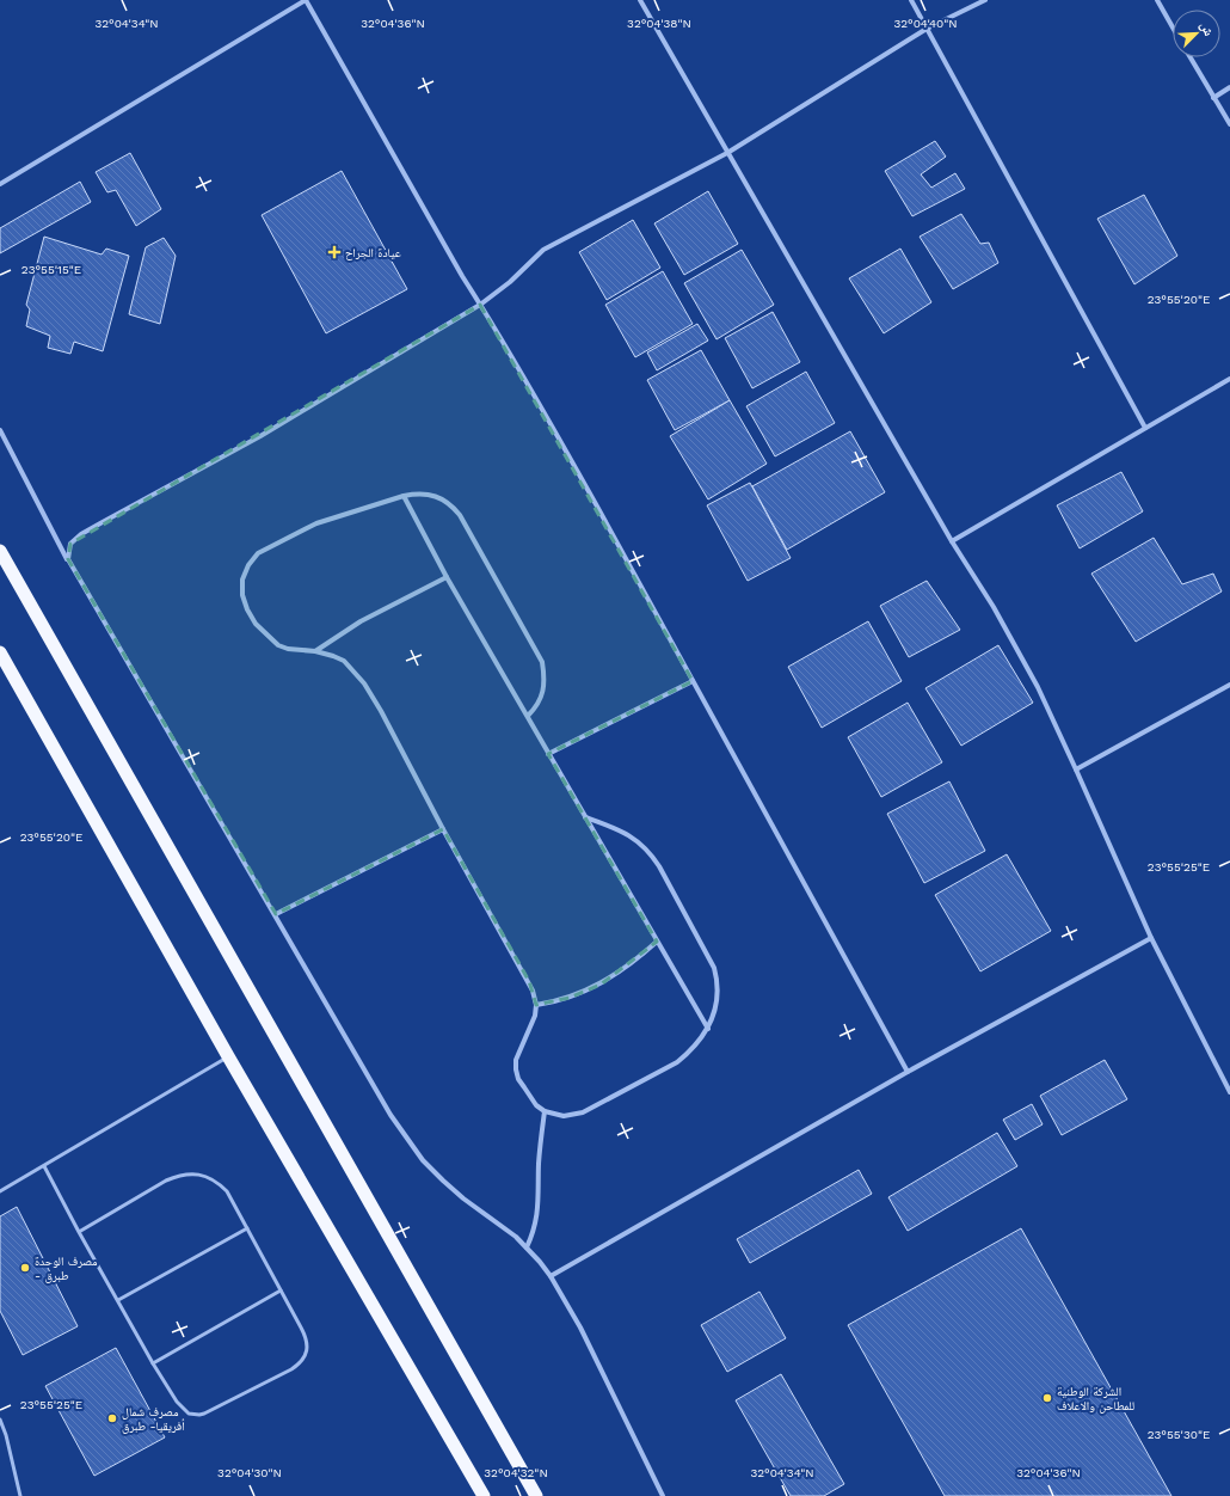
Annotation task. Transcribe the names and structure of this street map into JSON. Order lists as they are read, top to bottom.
{
  "places": {
    "health": ["عيادة الجراح"],
    "other": ["مصرف الوحدة - طبرق", "الشركة الوطنية للمطاحن والاعلاف", "مصرف شمال أفريقيا- طبرق"]
  },
  "north": "top right",
  "coordinates": [
    "32°04'34\"N",
    "32°04'36\"N",
    "32°04'38\"N",
    "32°04'40\"N",
    "23°55'15\"E",
    "23°55'20\"E",
    "23°55'25\"E",
    "23°55'30\"E",
    "32°04'30\"N",
    "32°04'32\"N"
  ]
}
